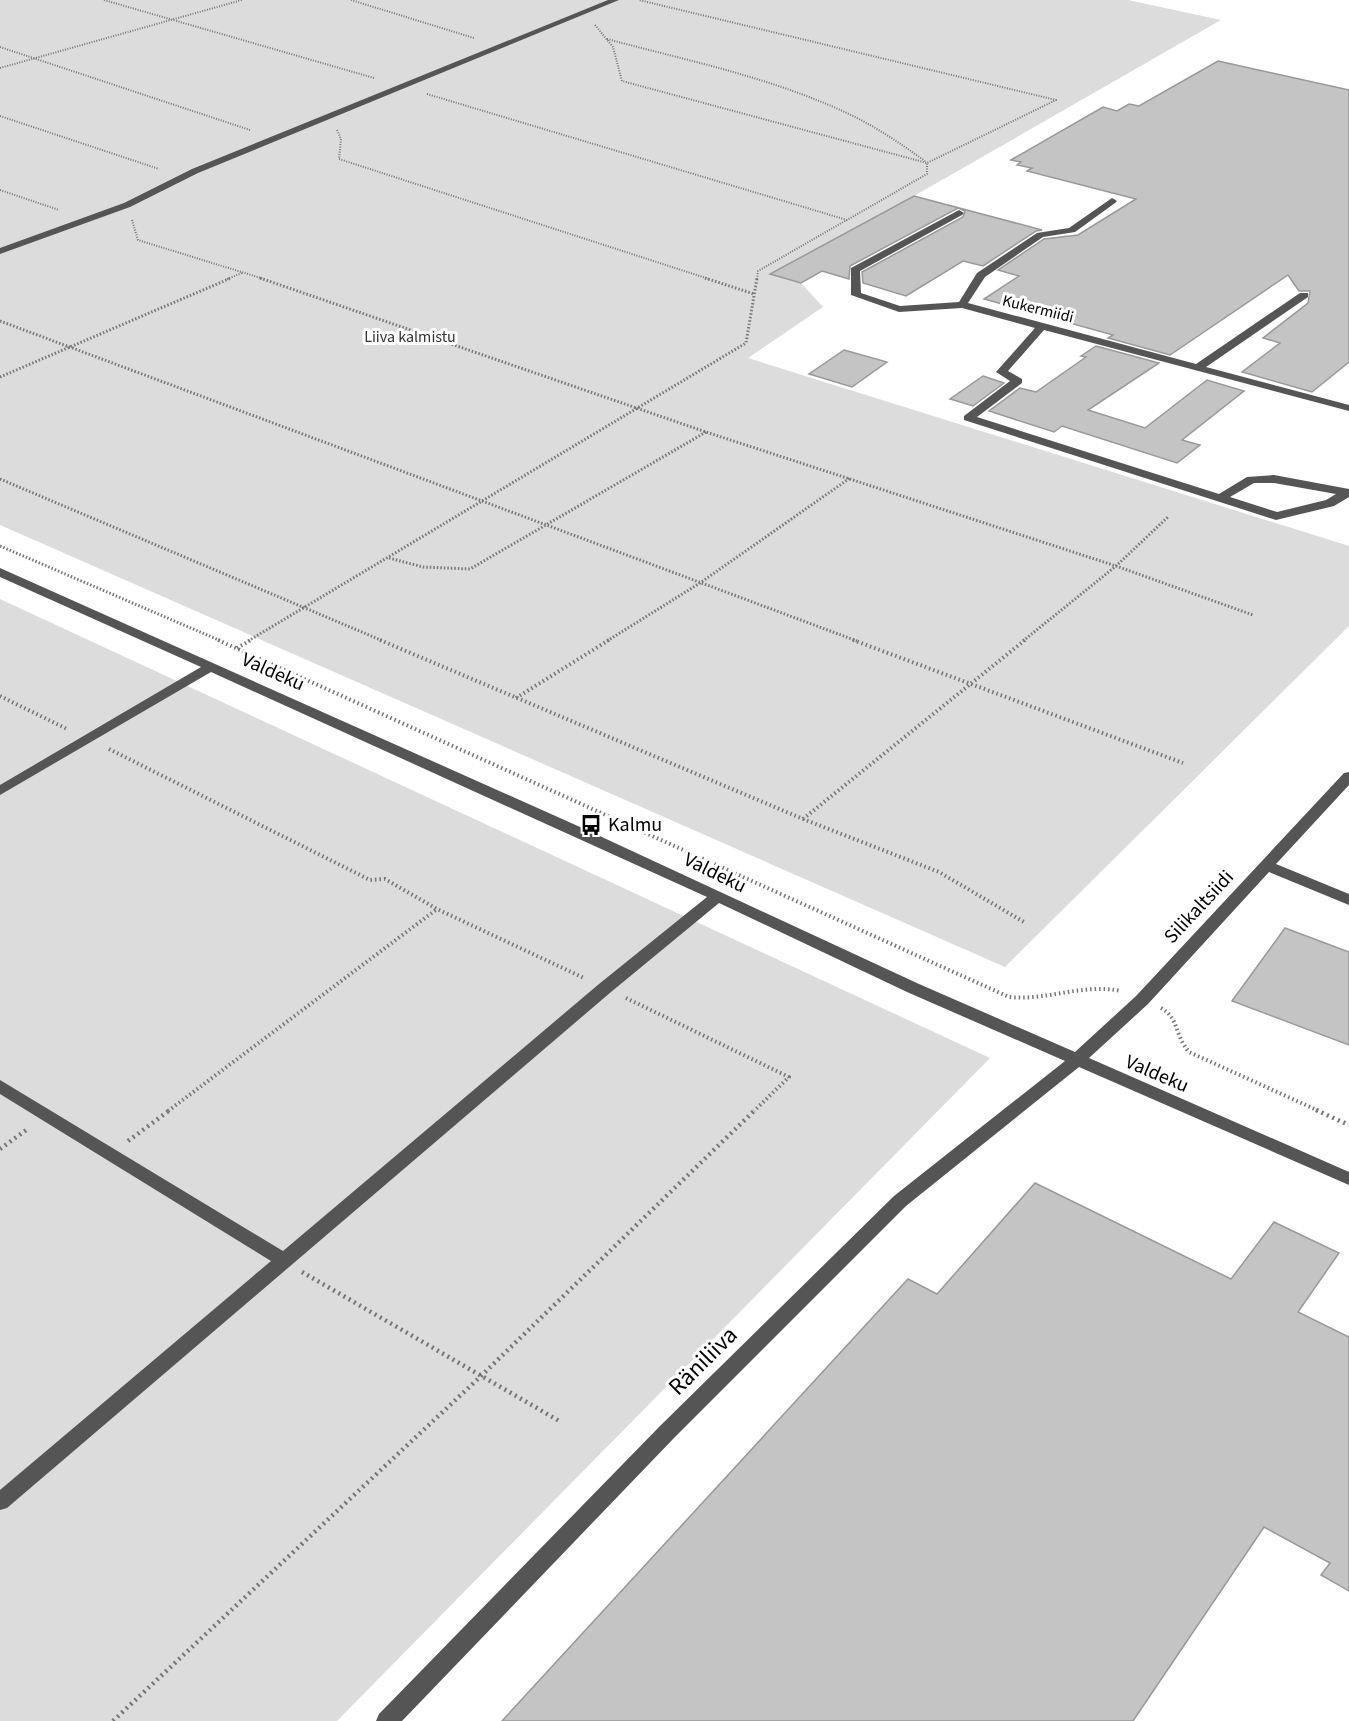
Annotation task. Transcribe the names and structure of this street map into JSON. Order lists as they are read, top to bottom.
{
  "streets": {
    "street": [
      "Kukermiidi",
      "Valdeku",
      "Silikaltsiidi",
      "Räniliiva"
    ]
  },
  "crossings": [
    ["Valdeku", "Silikaltsiidi"],
    ["Valdeku", "Räniliiva"],
    ["Silikaltsiidi", "Räniliiva"]
  ],
  "parks": ["Liiva kalmistu"],
  "places": {
    "bus stop": ["Kalmu"]
  }
}
